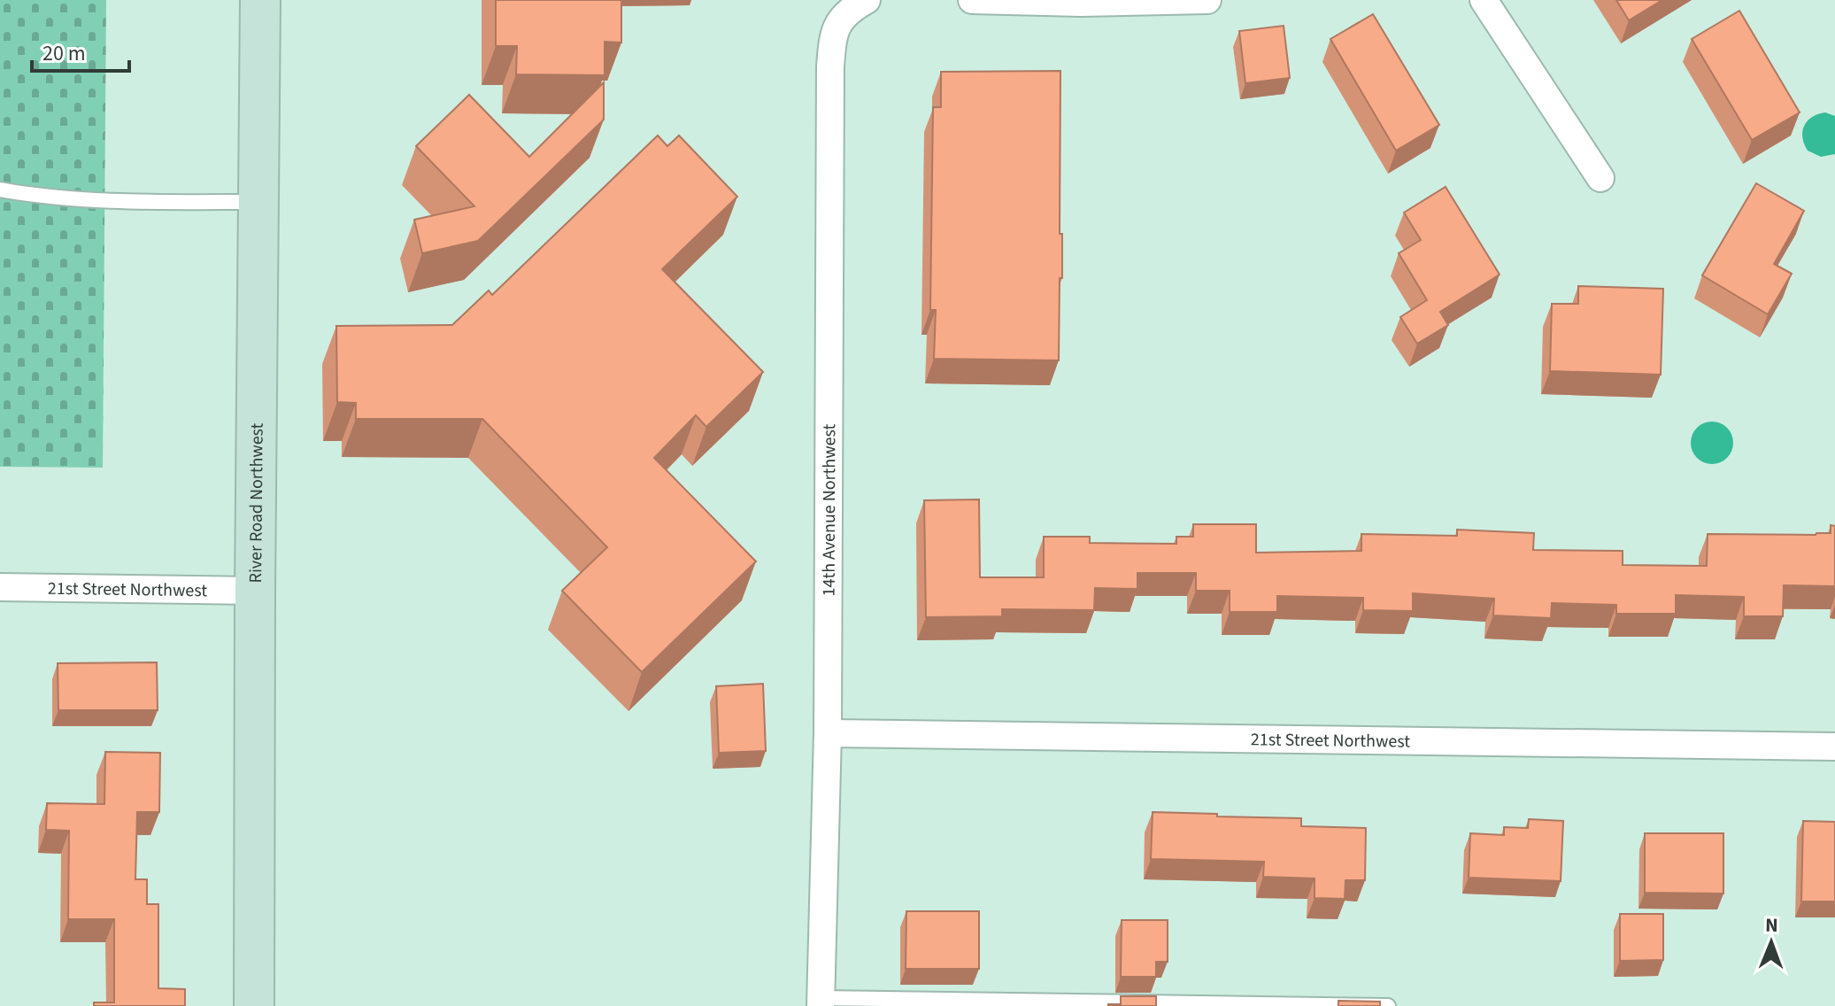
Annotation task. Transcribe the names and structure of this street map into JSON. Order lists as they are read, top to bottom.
{
  "streets": {
    "street": ["River Road Northwest", "14th Avenue Northwest", "21st Street Northwest"]
  },
  "crossings": [
    ["River Road Northwest", "21st Street Northwest"],
    ["14th Avenue Northwest", "21st Street Northwest"]
  ],
  "scale_bar": "20 m",
  "north": "top"
}
